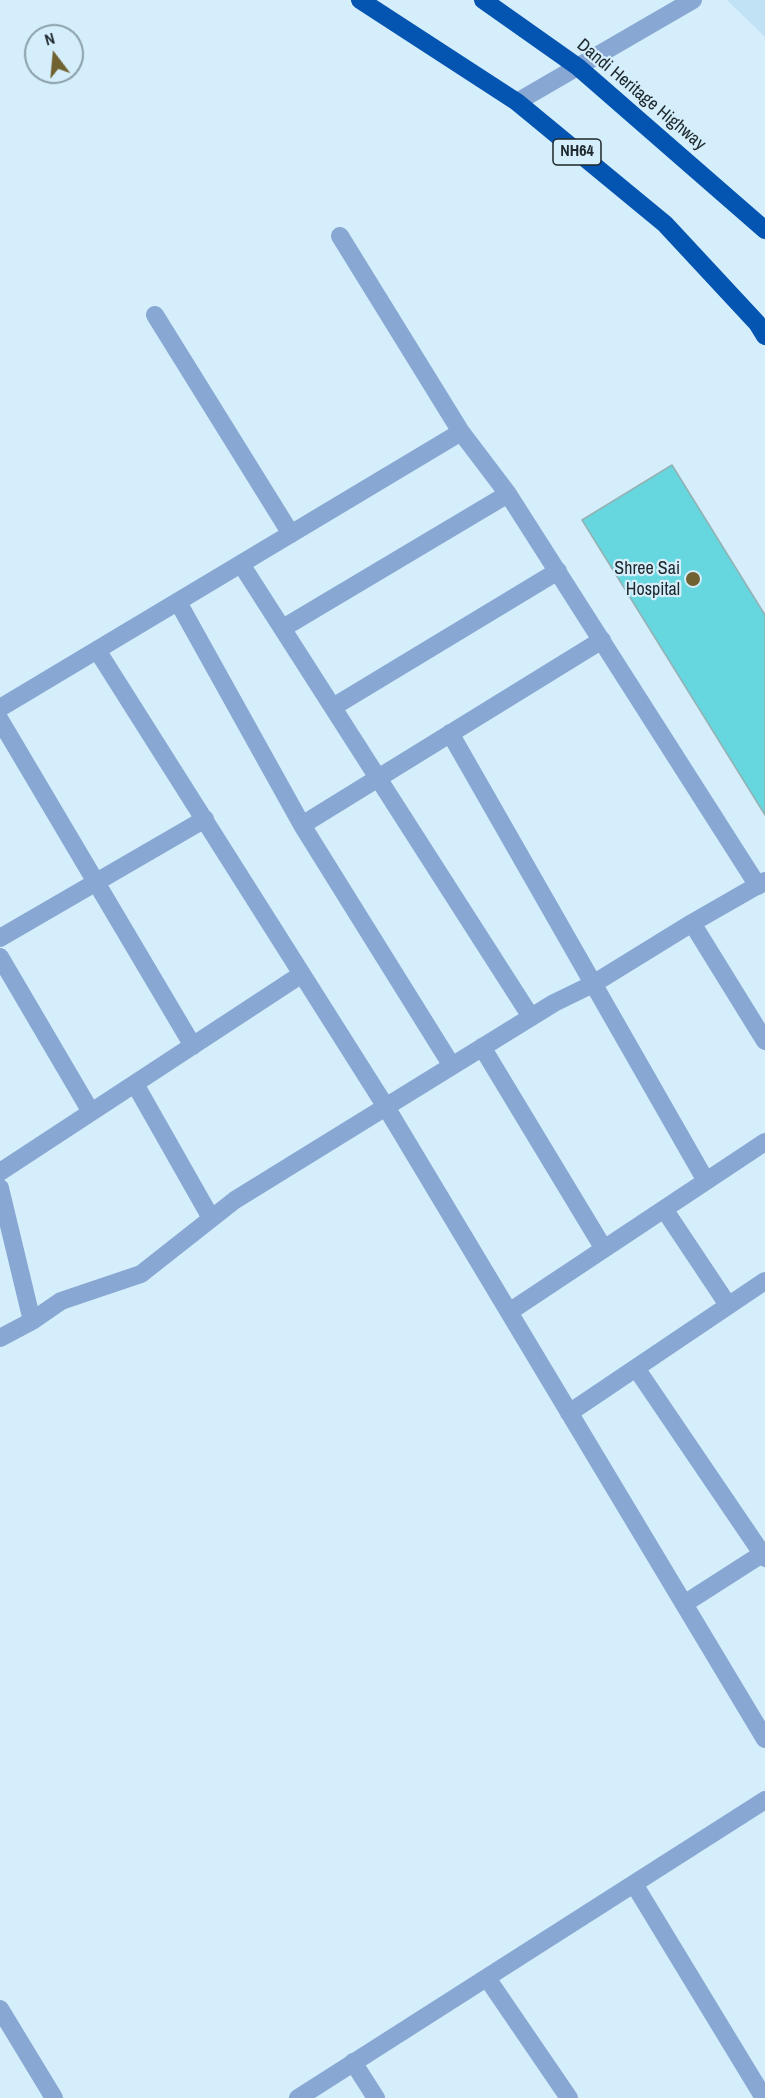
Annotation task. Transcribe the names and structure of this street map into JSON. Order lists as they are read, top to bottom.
{
  "streets": {
    "highway": ["Dandi Heritage Highway", "NH64"]
  },
  "places": ["Shree Sai Hospital"],
  "north": "top"
}
